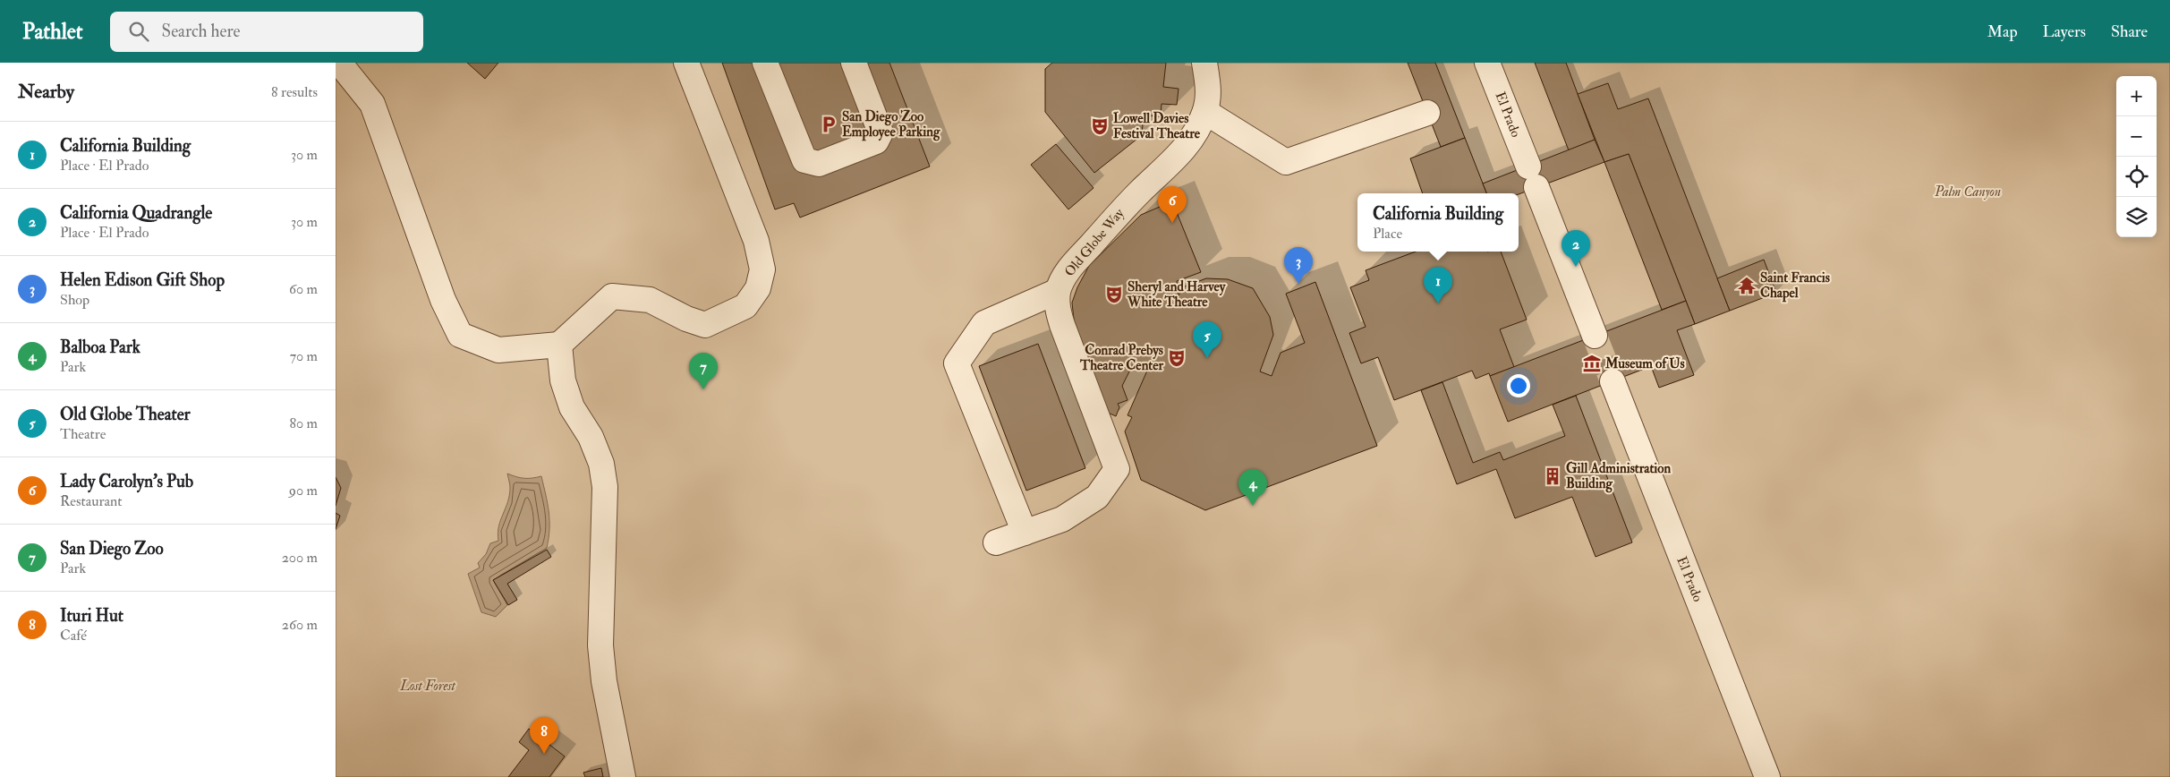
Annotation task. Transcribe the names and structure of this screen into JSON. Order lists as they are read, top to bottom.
{
  "streets": {
    "street": ["El Prado", "Old Globe Way"]
  },
  "parks": ["Palm Canyon", "Lost Forest"],
  "places": {
    "parking": ["San Diego Zoo Employee Parking"],
    "theatre": ["Lowell Davies Festival Theatre", "Sheryl and Harvey White Theatre", "Conrad Prebys Theatre Center"],
    "temple": ["Saint Francis Chapel"],
    "museum": ["Museum of Us"],
    "building": ["Gill Administration Building"]
  },
  "page": {
    "header": "Pathlet",
    "search": "Search here",
    "nav": ["Map", "Layers", "Share"],
    "heading": ["Nearby", "8 results"],
    "map_buttons": ["+", "−"],
    "list": [
      {
        "mark": "1",
        "name": "California Building",
        "note": "Place · El Prado",
        "value": "30 m"
      },
      {
        "mark": "2",
        "name": "California Quadrangle",
        "note": "Place · El Prado",
        "value": "30 m"
      },
      {
        "mark": "3",
        "name": "Helen Edison Gift Shop",
        "note": "Shop",
        "value": "60 m"
      },
      {
        "mark": "4",
        "name": "Balboa Park",
        "note": "Park",
        "value": "70 m"
      },
      {
        "mark": "5",
        "name": "Old Globe Theater",
        "note": "Theatre",
        "value": "80 m"
      },
      {
        "mark": "6",
        "name": "Lady Carolyn’s Pub",
        "note": "Restaurant",
        "value": "90 m"
      },
      {
        "mark": "7",
        "name": "San Diego Zoo",
        "note": "Park",
        "value": "200 m"
      },
      {
        "mark": "8",
        "name": "Ituri Hut",
        "note": "Café",
        "value": "260 m"
      }
    ],
    "pins": [
      "6",
      "2",
      "3",
      "1",
      "5",
      "7",
      "4",
      "8"
    ],
    "popup": ["California Building", "Place"]
  }
}
